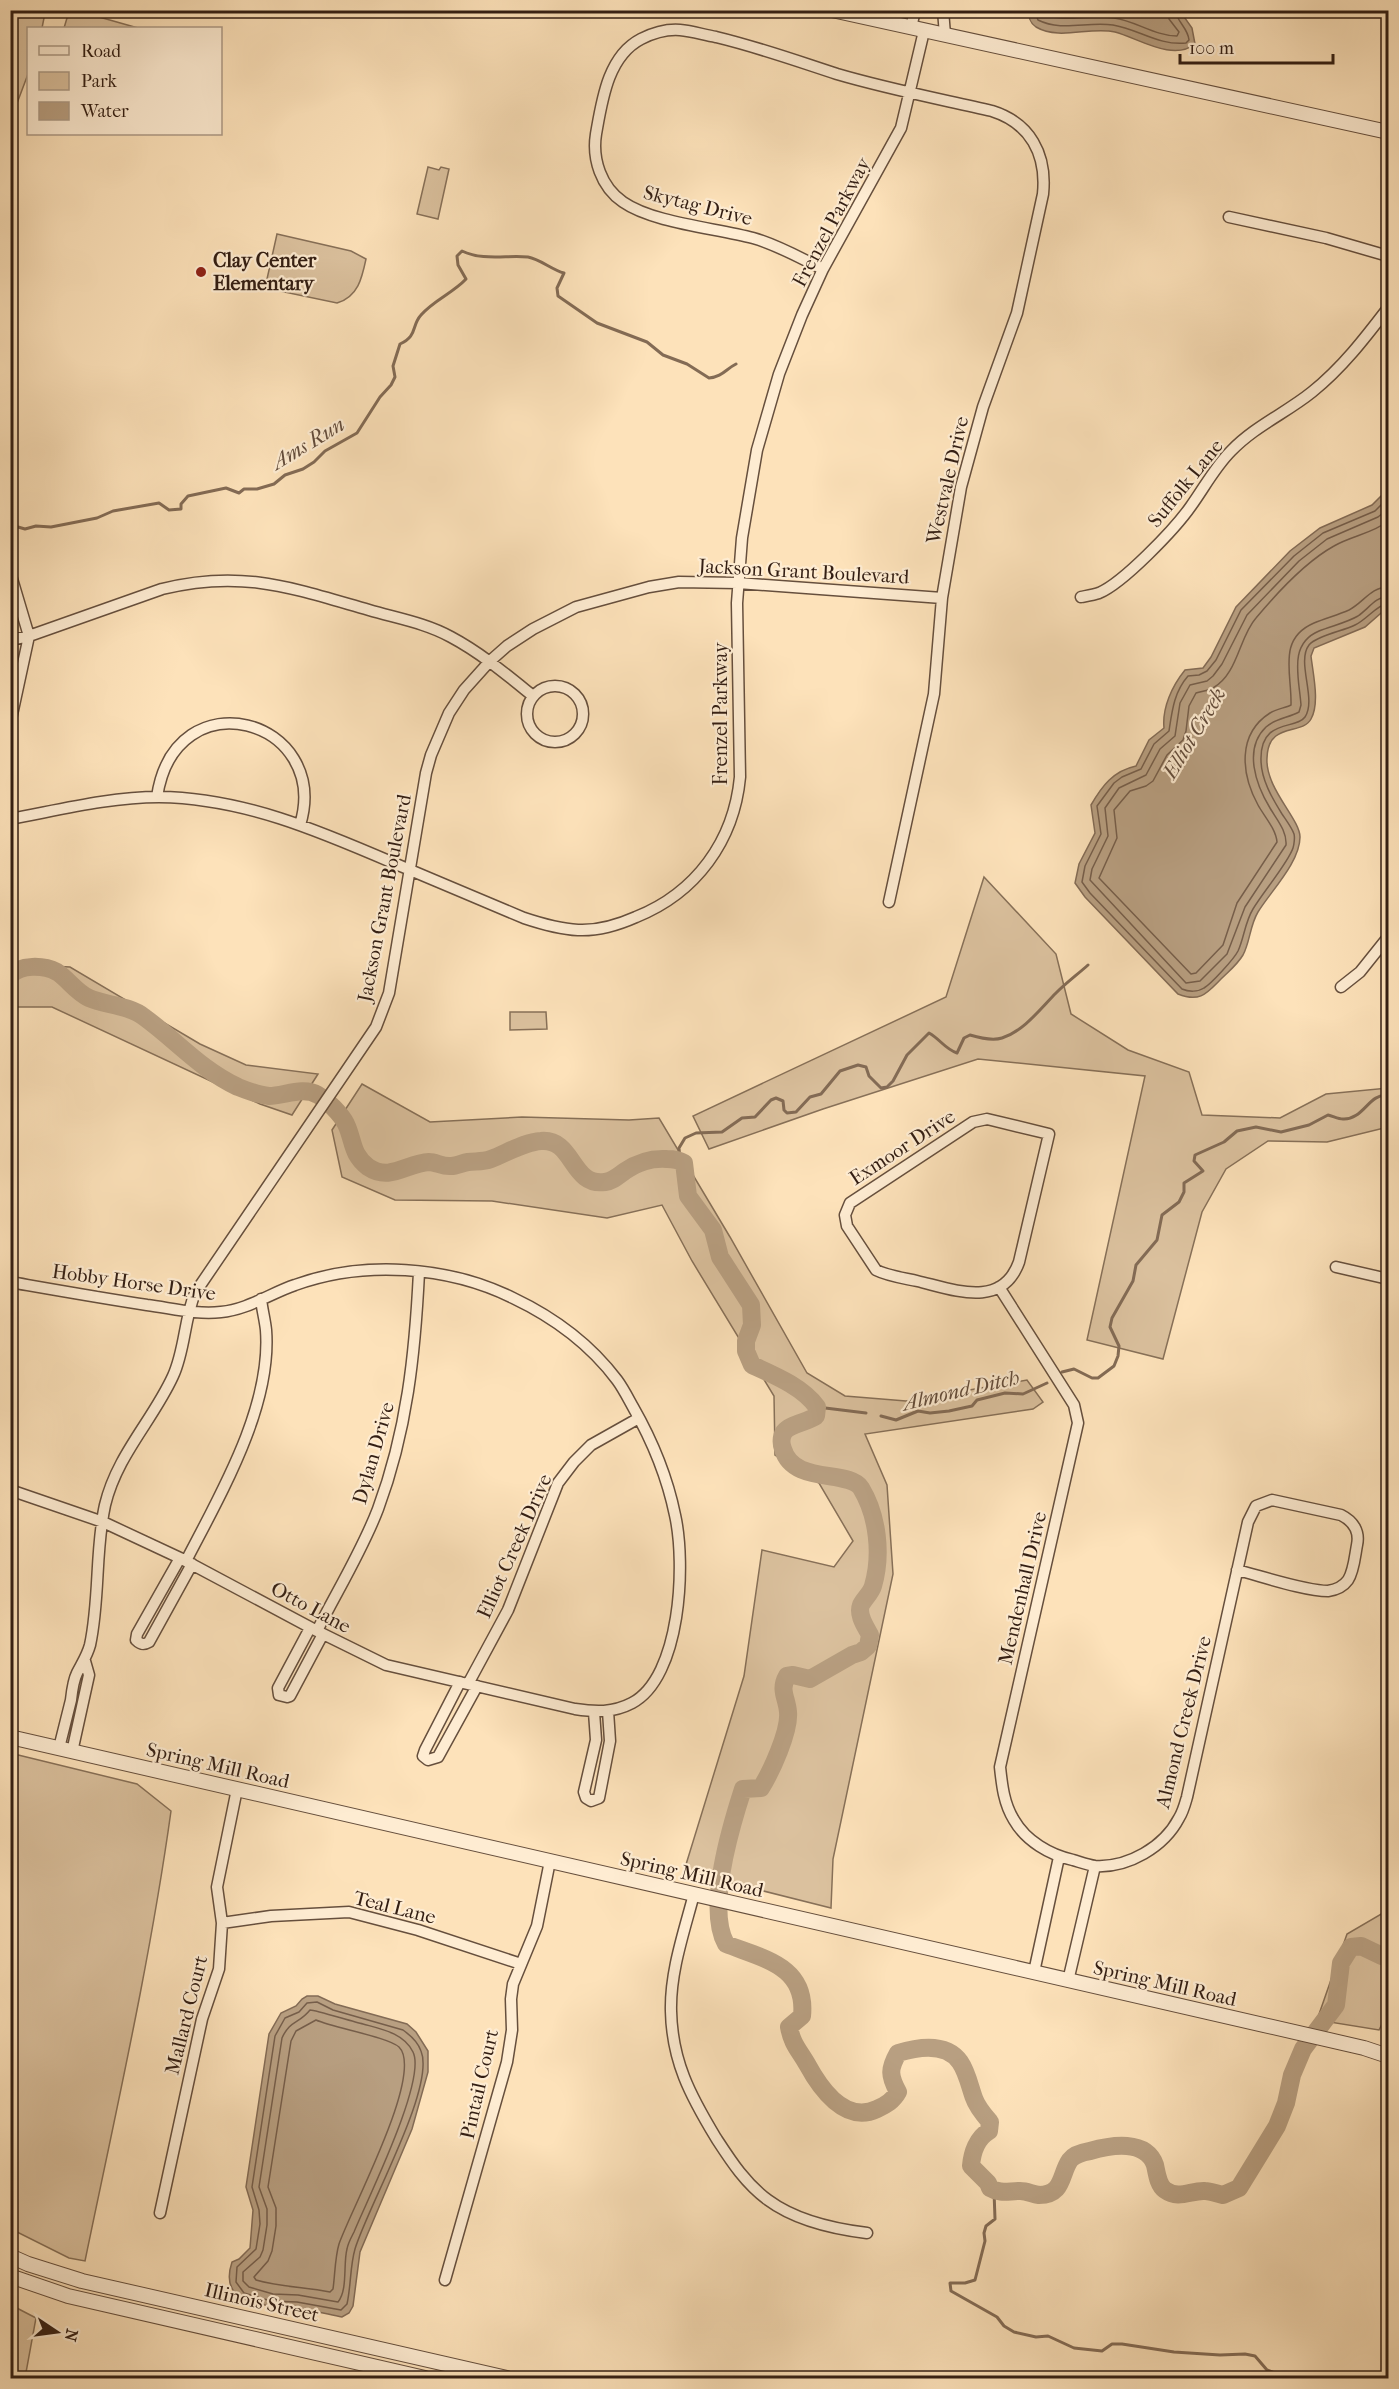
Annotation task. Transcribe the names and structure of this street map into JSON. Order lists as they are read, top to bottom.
{
  "streets": {
    "street": [
      "Skytag Drive",
      "Frenzel Parkway",
      "Westvale Drive",
      "Suffolk Lane",
      "Jackson Grant Boulevard",
      "Exmoor Drive",
      "Hobby Horse Drive",
      "Dylan Drive",
      "Elliot Creek Drive",
      "Mendenhall Drive",
      "Otto Lane",
      "Almond Creek Drive",
      "Spring Mill Road",
      "Teal Lane",
      "Mallard Court",
      "Pintail Court",
      "Illinois Street"
    ]
  },
  "crossings": [
    ["Skytag Drive", "Frenzel Parkway"],
    ["Skytag Drive", "Westvale Drive"],
    ["Frenzel Parkway", "Jackson Grant Boulevard"],
    ["Westvale Drive", "Jackson Grant Boulevard"],
    ["Jackson Grant Boulevard", "Hobby Horse Drive"],
    ["Jackson Grant Boulevard", "Otto Lane"],
    ["Jackson Grant Boulevard", "Spring Mill Road"],
    ["Exmoor Drive", "Mendenhall Drive"],
    ["Hobby Horse Drive", "Dylan Drive"],
    ["Hobby Horse Drive", "Elliot Creek Drive"],
    ["Hobby Horse Drive", "Otto Lane"],
    ["Dylan Drive", "Otto Lane"],
    ["Elliot Creek Drive", "Otto Lane"],
    ["Mendenhall Drive", "Almond Creek Drive"],
    ["Spring Mill Road", "Mallard Court"],
    ["Spring Mill Road", "Pintail Court"],
    ["Teal Lane", "Mallard Court"],
    ["Teal Lane", "Pintail Court"]
  ],
  "water": ["Ams Run", "Elliot Creek", "Almond Ditch"],
  "places": ["Clay Center Elementary"],
  "legend": ["Road", "Park", "Water"],
  "scale_bar": "100 m",
  "north": "right"
}
